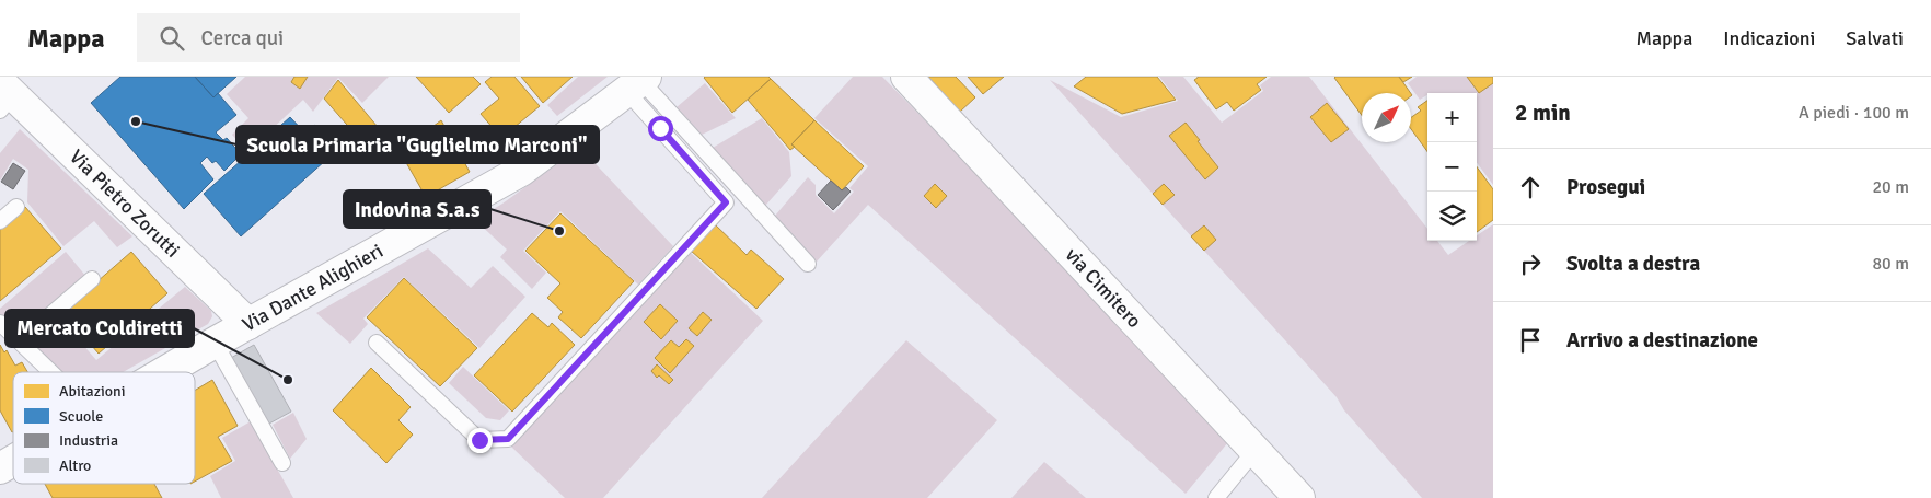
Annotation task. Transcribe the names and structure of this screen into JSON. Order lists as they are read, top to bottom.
{
  "streets": {
    "street": ["Via Pietro Zorutti", "Via Dante Alighieri", "via Cimitero"]
  },
  "crossings": [
    ["Via Pietro Zorutti", "Via Dante Alighieri"]
  ],
  "places": ["Scuola Primaria \"Guglielmo Marconi\"", "Indovina S.a.s", "Mercato Coldiretti"],
  "legend": [
    "Abitazioni",
    "Scuole",
    "Industria",
    "Altro"
  ],
  "north": "top right",
  "page": {
    "header": "Mappa",
    "search": "Cerca qui",
    "nav": ["Mappa", "Indicazioni", "Salvati"],
    "heading": ["2 min", "A piedi · 100 m"],
    "map_buttons": ["+", "−"],
    "list": [
      ["Prosegui", "20 m"],
      ["Svolta a destra", "80 m"],
      "Arrivo a destinazione"
    ]
  }
}
